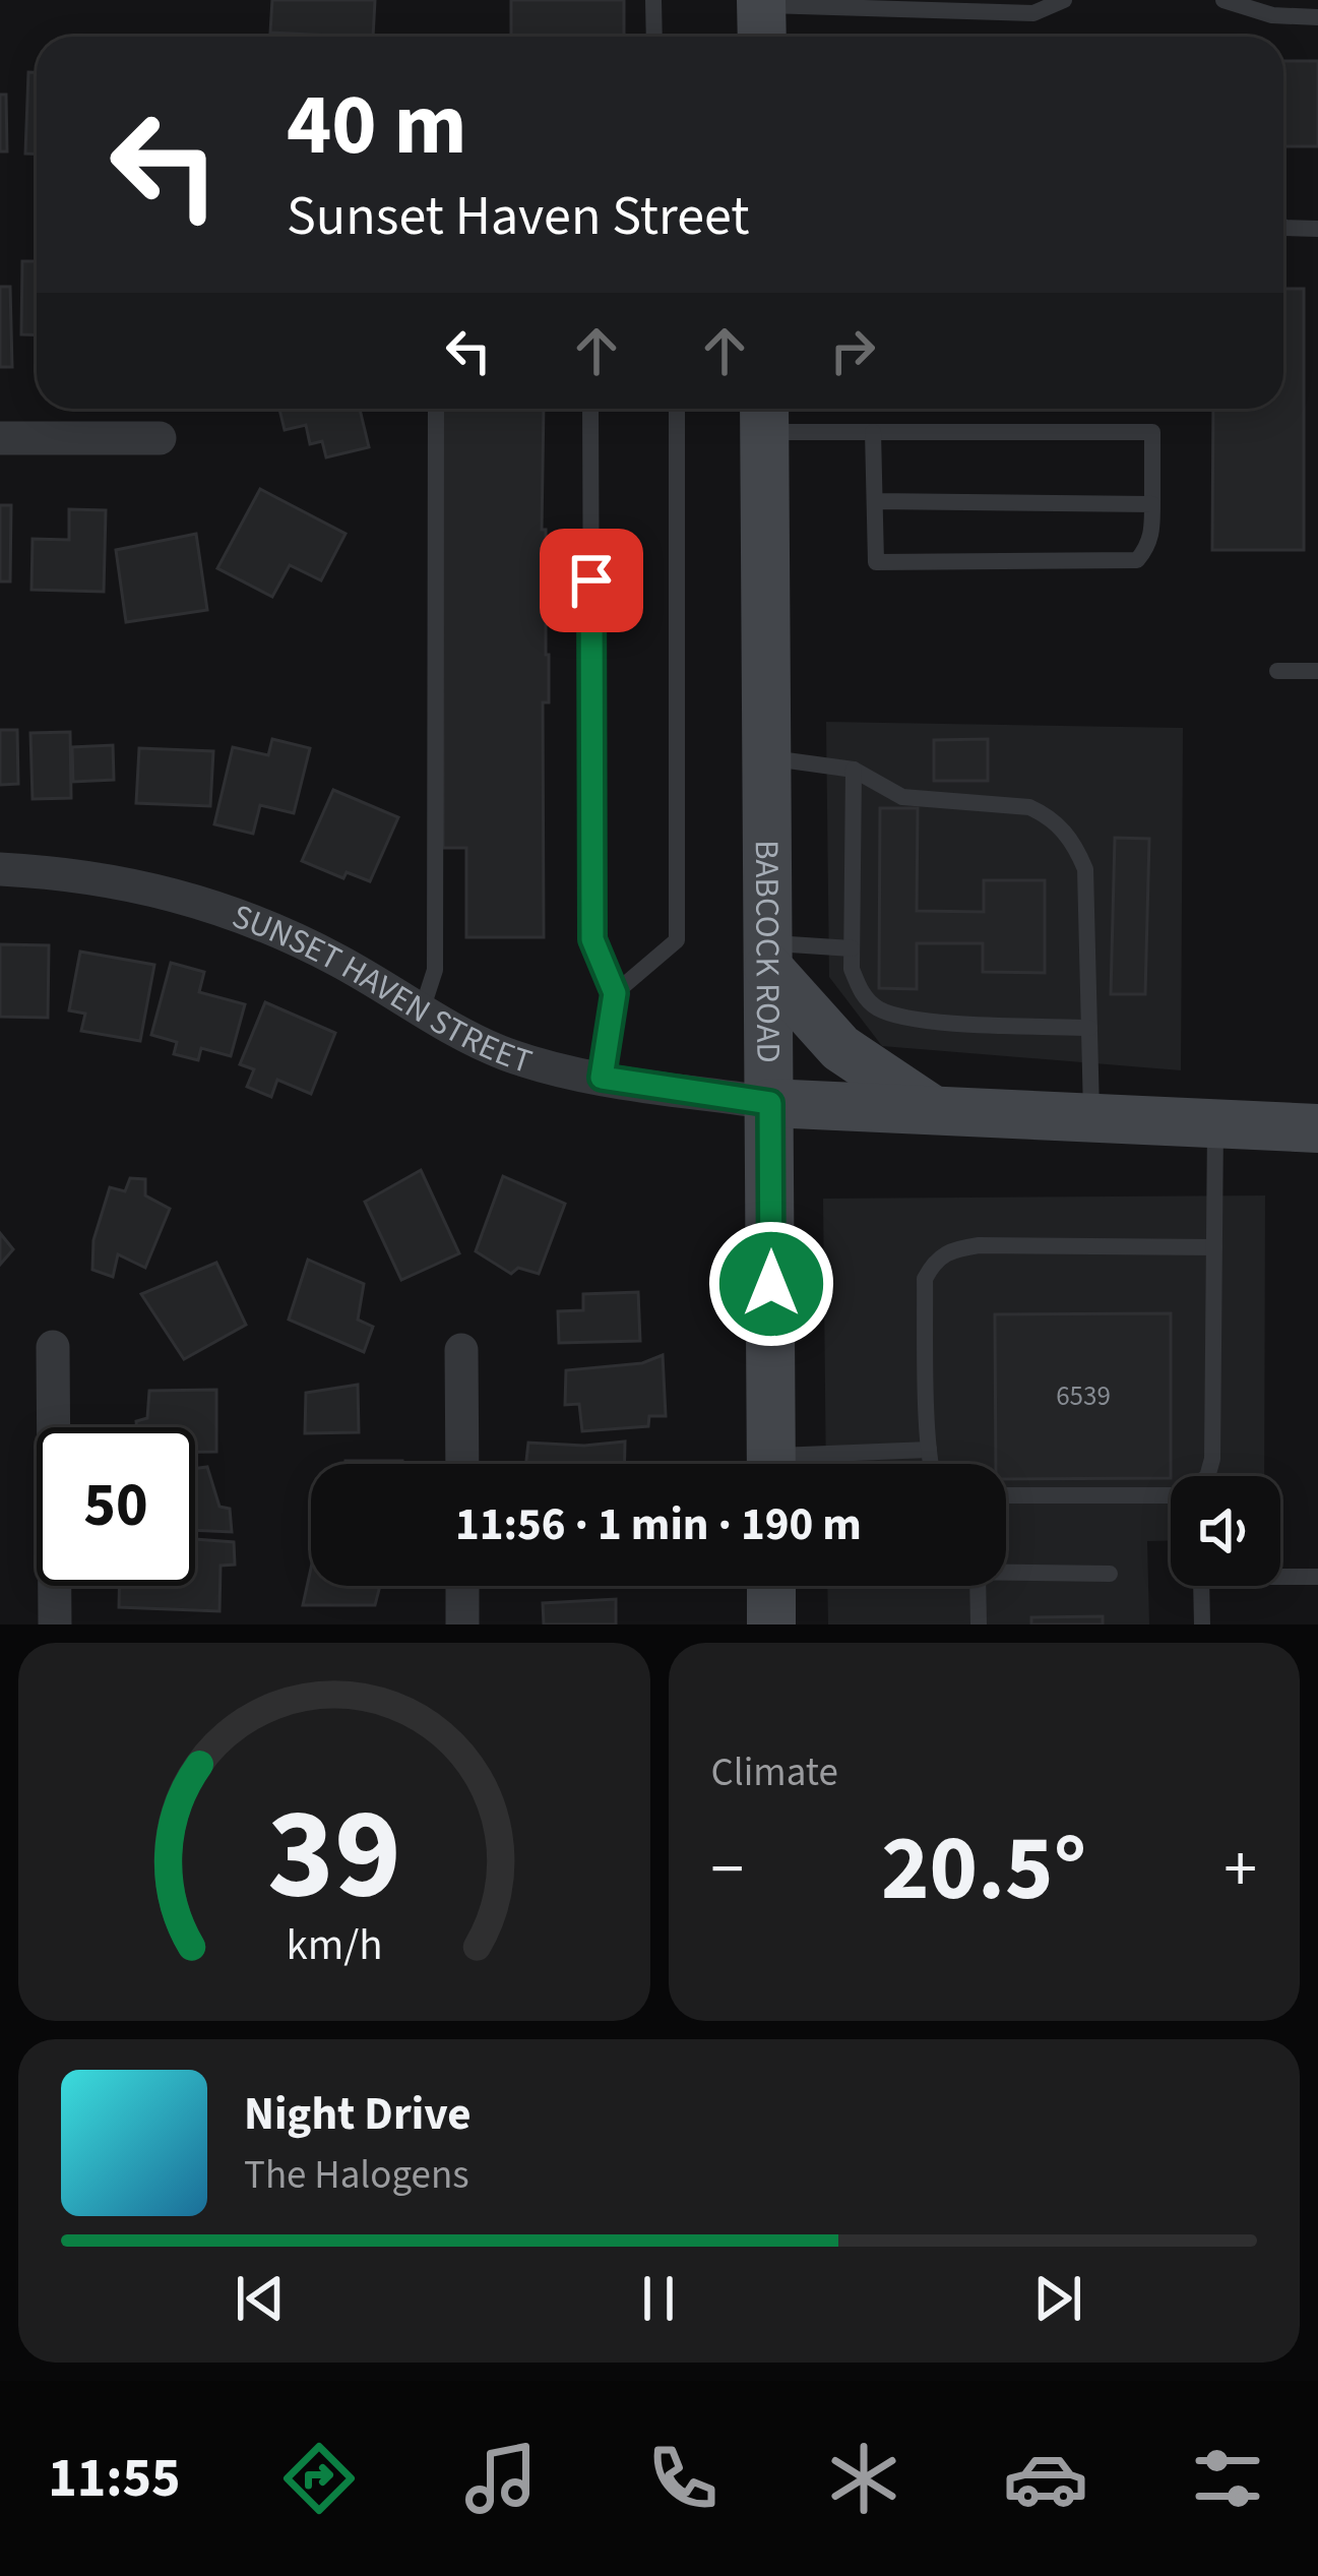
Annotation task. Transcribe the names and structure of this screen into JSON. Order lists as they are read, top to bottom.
{
  "streets": {
    "main road": ["BABCOCK ROAD"],
    "street": ["SUNSET HAVEN STREET"]
  },
  "crossings": [
    ["BABCOCK ROAD", "SUNSET HAVEN STREET"]
  ],
  "house_numbers": ["6539"],
  "page": {
    "turn": ["40 m", "Sunset Haven Street"],
    "limit": "50",
    "trip": "11:56 · 1 min · 190 m",
    "tile": "Climate",
    "heat": ["−", "20.5°", "+"],
    "song": ["Night Drive", "The Halogens"],
    "tabs": "11:55",
    "gauge": ["39", "km/h"]
  }
}
